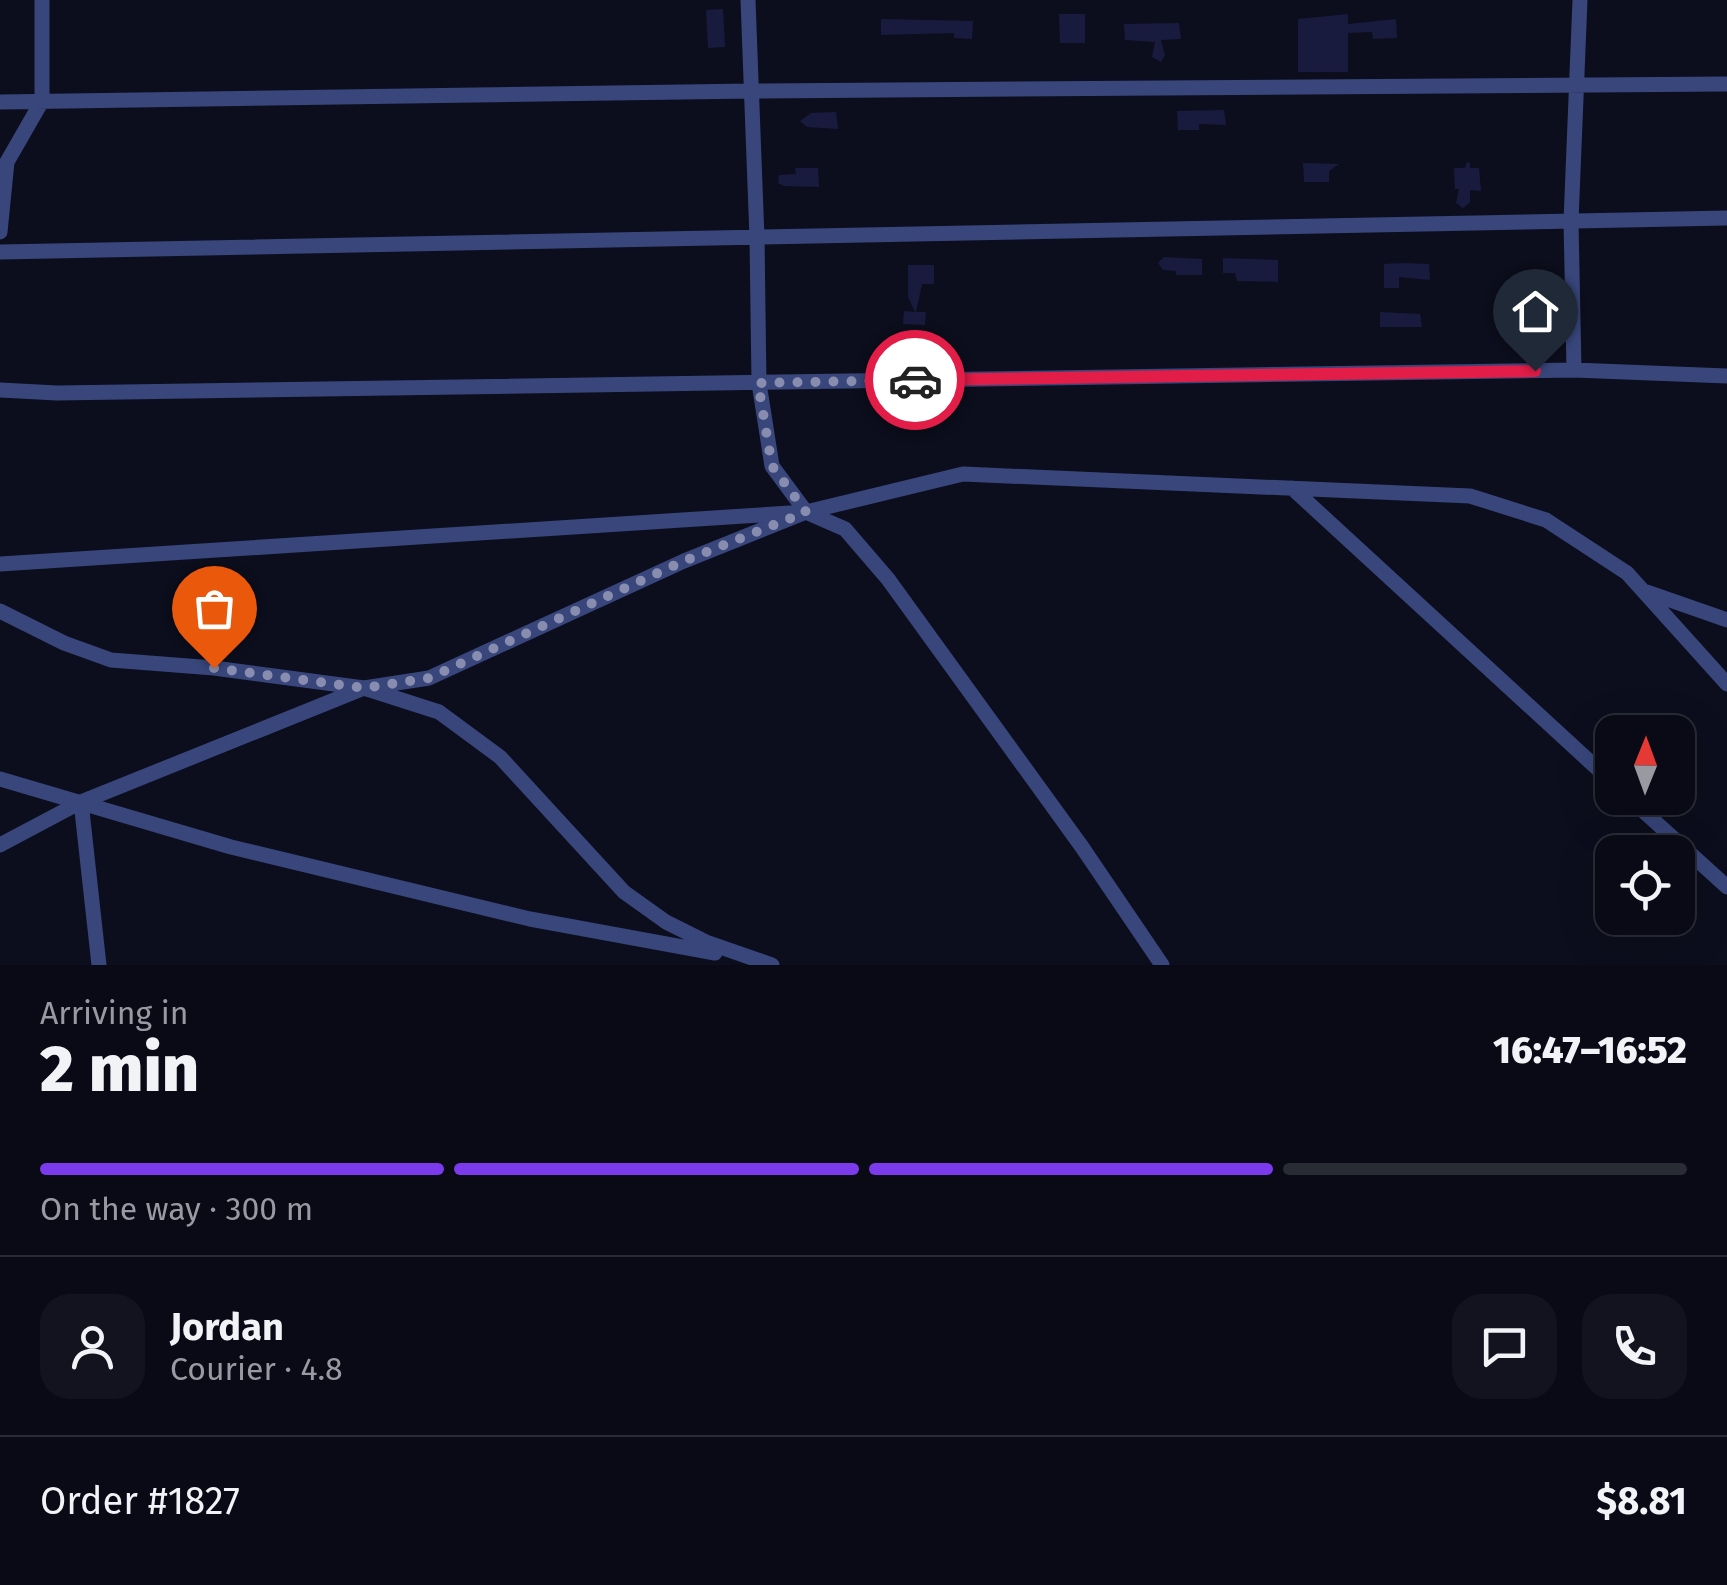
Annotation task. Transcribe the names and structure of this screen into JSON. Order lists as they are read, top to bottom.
{
  "north": "top",
  "page": {
    "heading": ["2 min", "Arriving in", "16:47–16:52"],
    "panel": [
      "Jordan",
      "Courier · 4.8",
      "Order #1827",
      "$8.81"
    ],
    "bar": "On the way · 300 m"
  }
}
